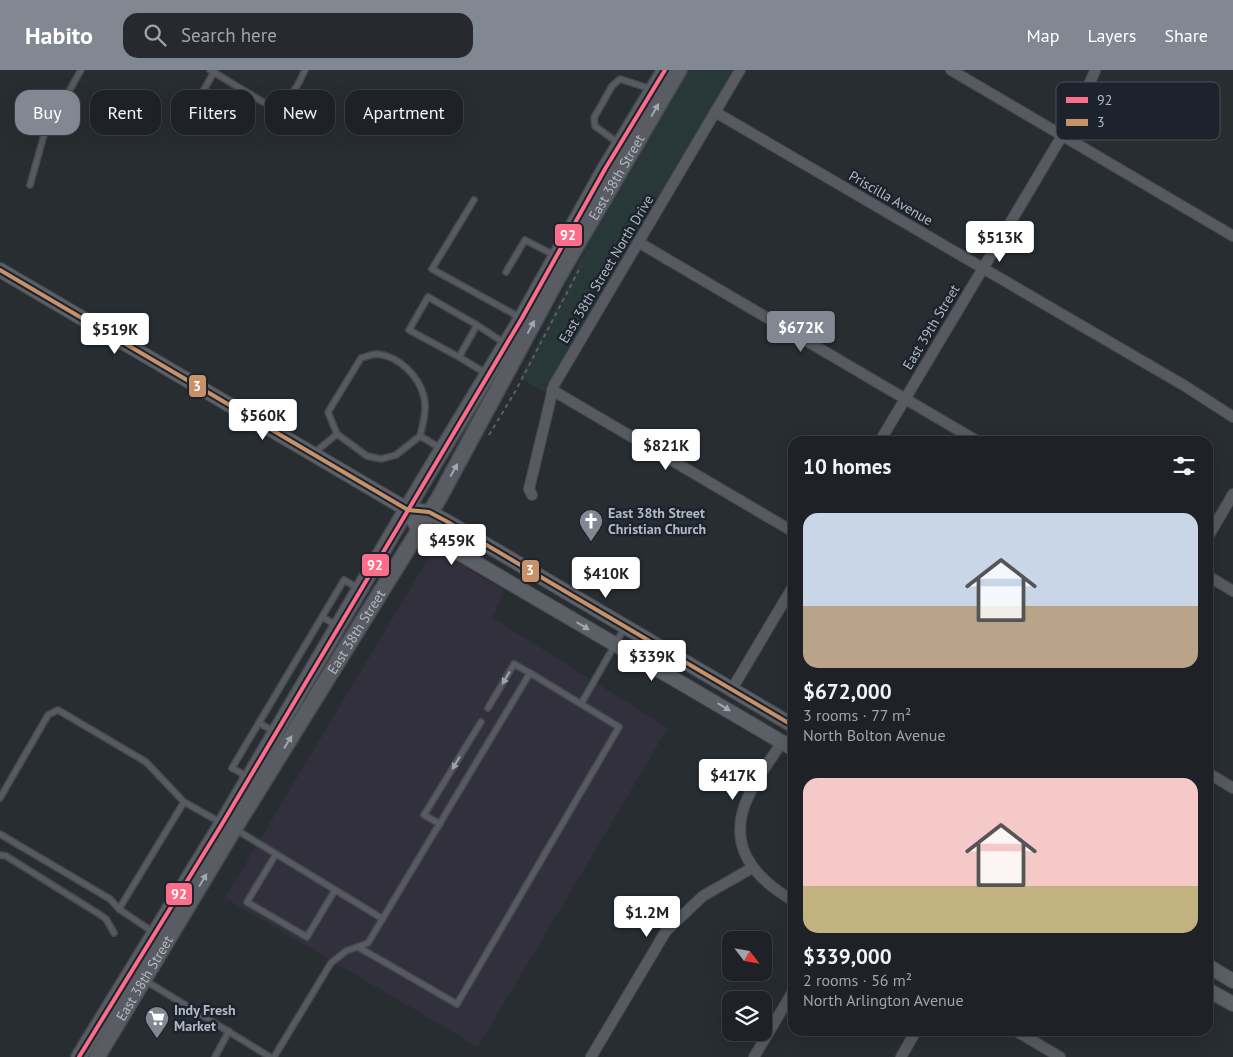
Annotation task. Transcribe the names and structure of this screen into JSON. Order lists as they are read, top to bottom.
{
  "streets": {
    "main road": ["East 38th Street"],
    "street": ["Priscilla Avenue", "East 38th Street North Drive", "East 39th Street"]
  },
  "crossings": [
    ["Priscilla Avenue", "East 38th Street North Drive"],
    ["Priscilla Avenue", "East 39th Street"]
  ],
  "places": {
    "church": ["East 38th Street Christian Church"],
    "supermarket": ["Indy Fresh Market"]
  },
  "lines": ["transit line 92", "transit line 3"],
  "legend": ["92", "3"],
  "north": "bottom right",
  "page": {
    "header": "Habito",
    "search": "Search here",
    "nav": ["Map", "Layers", "Share"],
    "chip": [
      "Buy",
      "Rent",
      "Filters",
      "New",
      "Apartment"
    ],
    "price": [
      "$513K",
      "$672K",
      "$519K",
      "$560K",
      "$821K",
      "$459K",
      "$410K",
      "$339K",
      "$417K",
      "$1.2M"
    ],
    "heading": "10 homes",
    "list": [
      {
        "name": "$672,000",
        "note": "3 rooms · 77 m² · North Bolton Avenue"
      },
      {
        "name": "$339,000",
        "note": "2 rooms · 56 m² · North Arlington Avenue"
      }
    ]
  }
}
